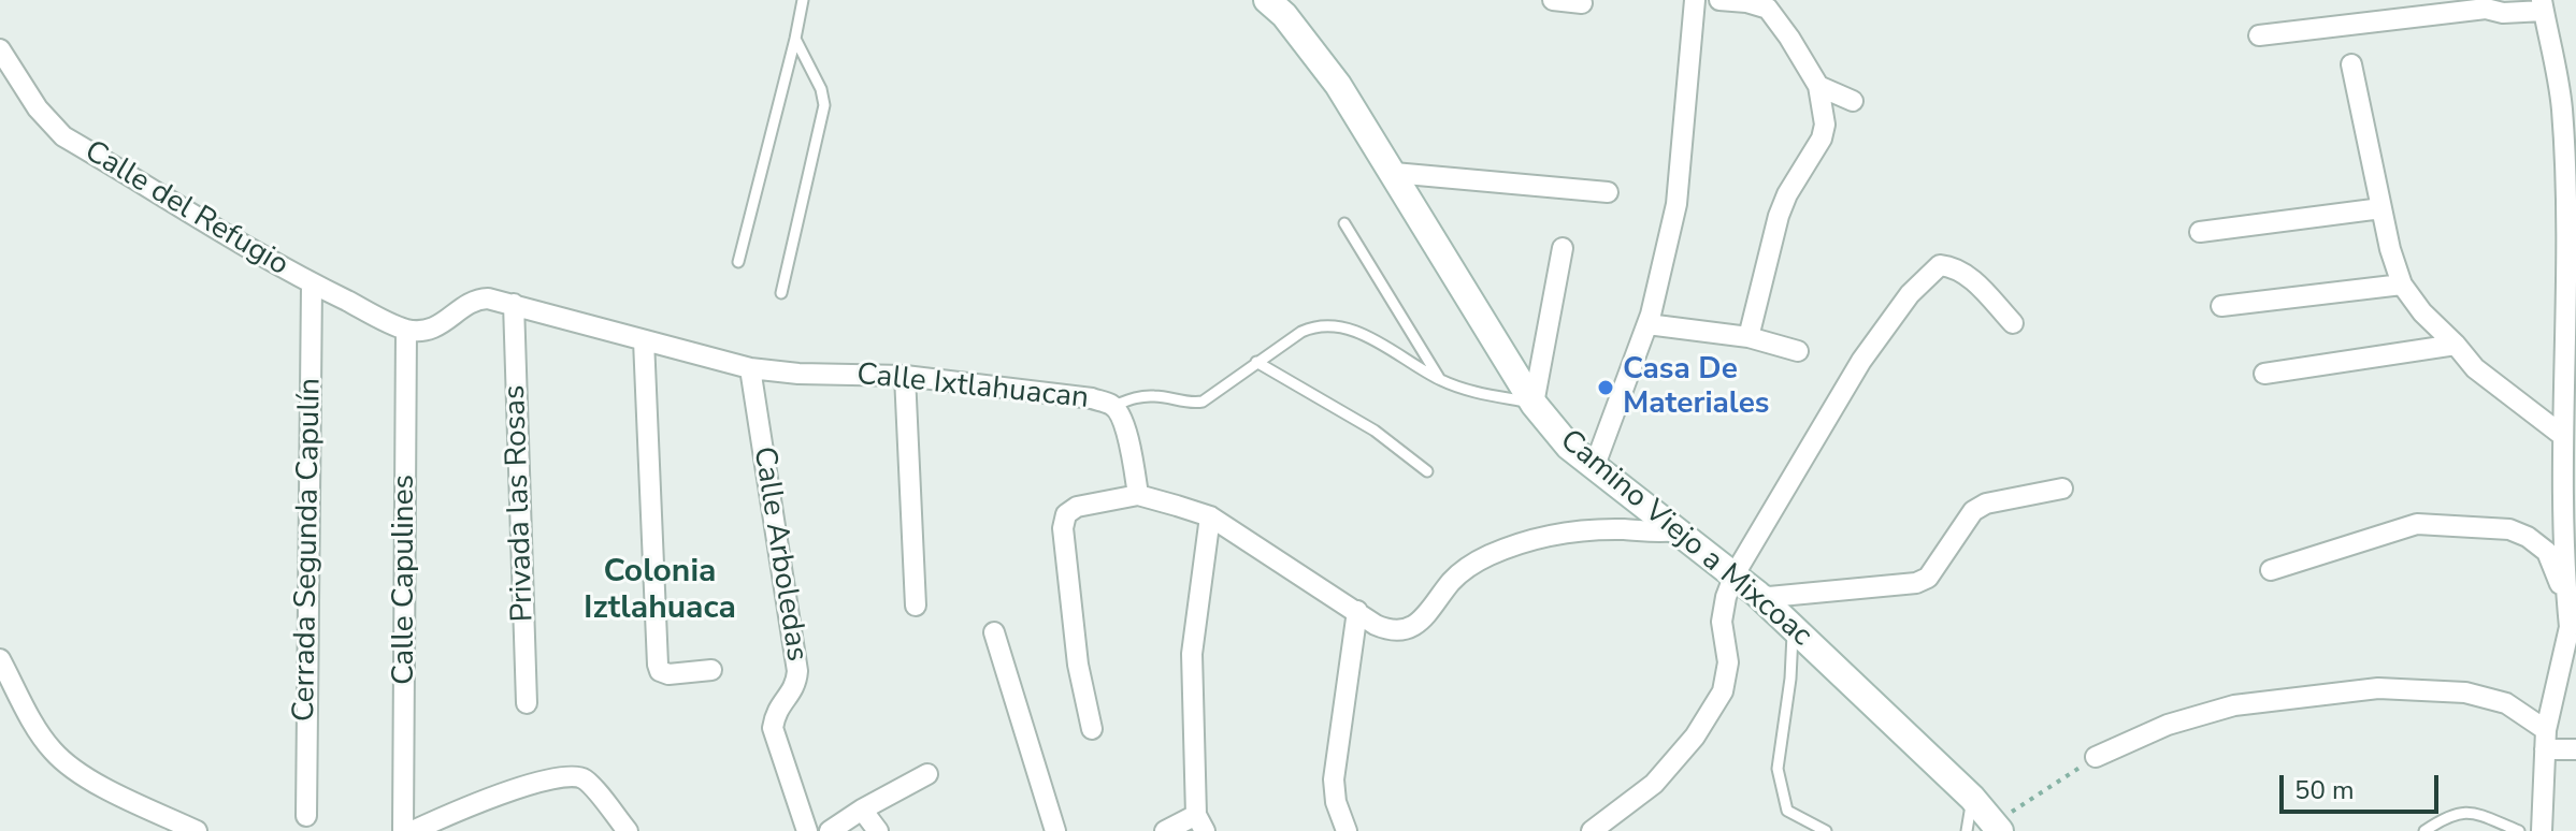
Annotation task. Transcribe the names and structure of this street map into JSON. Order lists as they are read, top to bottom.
{
  "streets": {
    "main road": ["Camino Viejo a Mixcoac"],
    "street": [
      "Calle del Refugio",
      "Calle Ixtlahuacan",
      "Privada las Rosas",
      "Cerrada Segunda Capulín",
      "Calle Arboledas",
      "Calle Capulines"
    ]
  },
  "crossings": [
    ["Calle del Refugio", "Calle Ixtlahuacan"],
    ["Calle del Refugio", "Cerrada Segunda Capulín"],
    ["Calle del Refugio", "Calle Capulines"],
    ["Calle Ixtlahuacan", "Privada las Rosas"],
    ["Calle Ixtlahuacan", "Calle Arboledas"],
    ["Calle Ixtlahuacan", "Calle Capulines"]
  ],
  "districts": ["Colonia Iztlahuaca"],
  "places": ["Casa De Materiales"],
  "scale_bar": "50 m"
}
